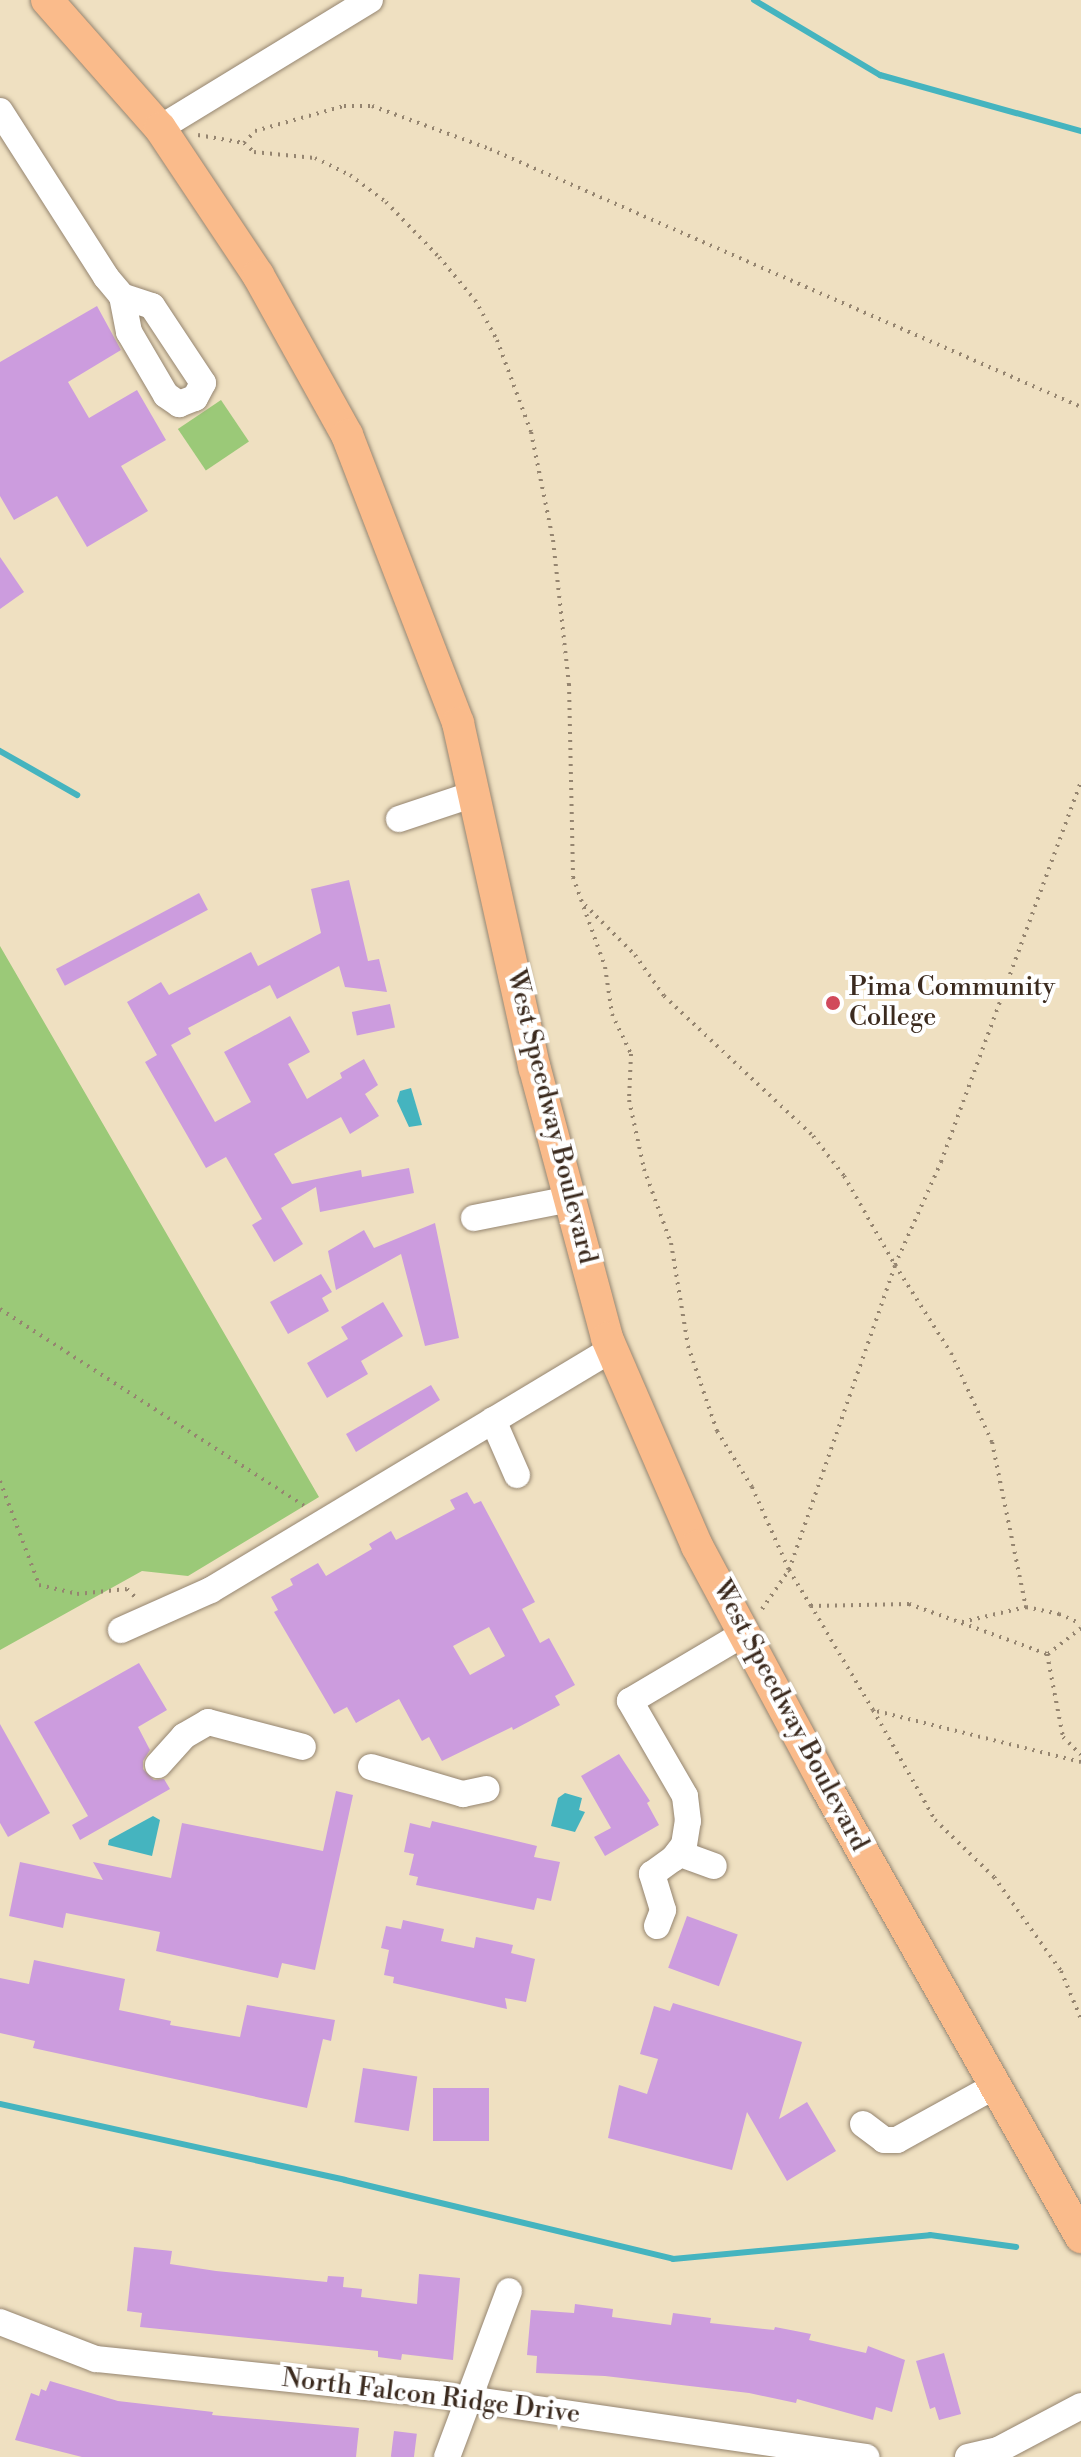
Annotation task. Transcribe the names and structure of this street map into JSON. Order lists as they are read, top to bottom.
{
  "streets": {
    "main road": ["West Speedway Boulevard"],
    "street": ["North Falcon Ridge Drive"]
  },
  "places": ["Pima Community College"]
}
